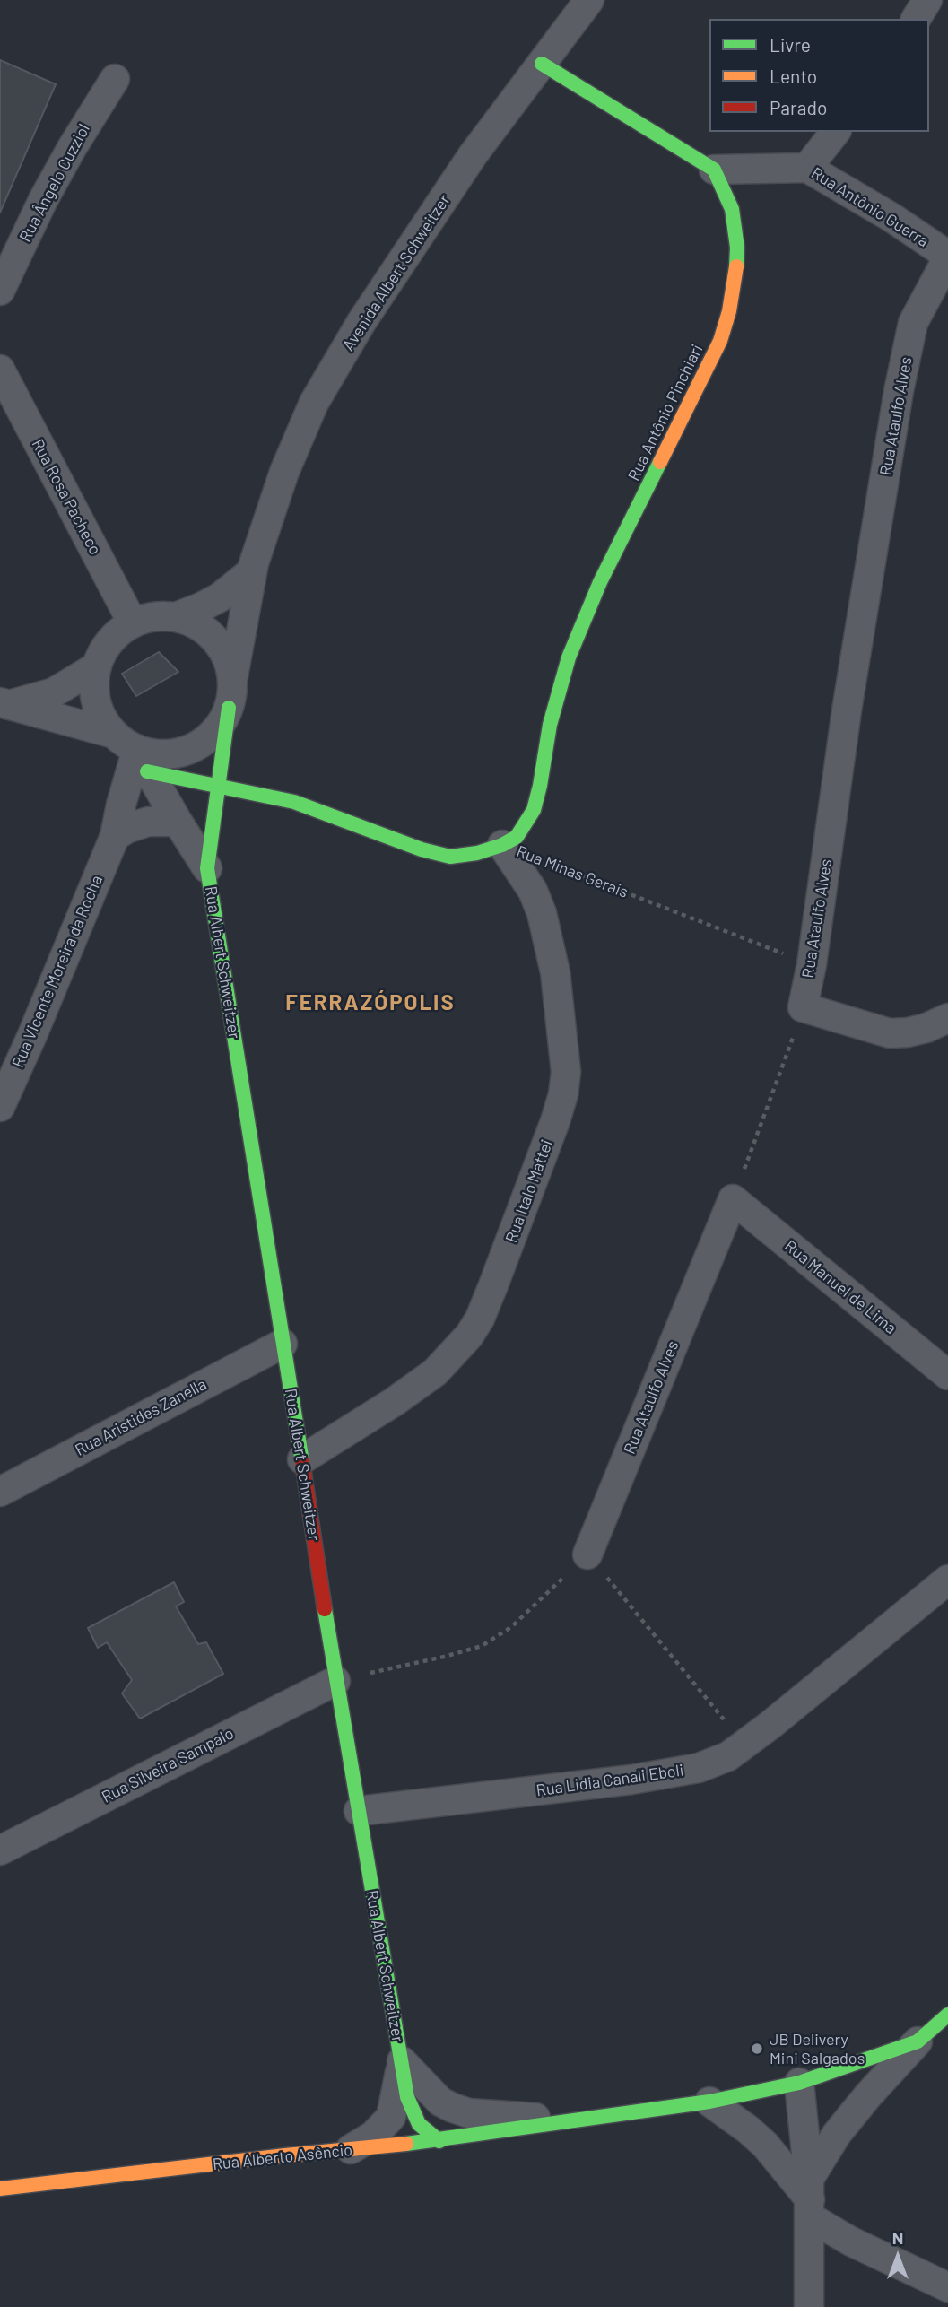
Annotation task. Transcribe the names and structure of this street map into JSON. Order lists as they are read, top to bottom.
{
  "streets": {
    "street": [
      "Rua Ângelo Cuzziol",
      "Rua Antônio Guerra",
      "Avenida Albert Schweitzer",
      "Rua Antônio Pinchiari",
      "Rua Ataulfo Alves",
      "Rua Rosa Pacheco",
      "Rua Minas Gerais",
      "Rua Albert Schweitzer",
      "Rua Vicente Moreira da Rocha",
      "Rua Italo Mattei",
      "Rua Manuel de Lima",
      "Rua Aristides Zanella",
      "Rua Silveira Sampalo",
      "Rua Lidia Canali Eboli",
      "Rua Alberto Asêncio"
    ]
  },
  "crossings": [
    ["Rua Antônio Guerra", "Rua Antônio Pinchiari"],
    ["Rua Antônio Guerra", "Rua Ataulfo Alves"],
    ["Avenida Albert Schweitzer", "Rua Rosa Pacheco"],
    ["Avenida Albert Schweitzer", "Rua Minas Gerais"],
    ["Avenida Albert Schweitzer", "Rua Albert Schweitzer"],
    ["Avenida Albert Schweitzer", "Rua Vicente Moreira da Rocha"],
    ["Rua Antônio Pinchiari", "Rua Minas Gerais"],
    ["Rua Antônio Pinchiari", "Rua Italo Mattei"],
    ["Rua Ataulfo Alves", "Rua Minas Gerais"],
    ["Rua Ataulfo Alves", "Rua Manuel de Lima"],
    ["Rua Rosa Pacheco", "Rua Minas Gerais"],
    ["Rua Rosa Pacheco", "Rua Albert Schweitzer"],
    ["Rua Rosa Pacheco", "Rua Vicente Moreira da Rocha"],
    ["Rua Minas Gerais", "Rua Albert Schweitzer"],
    ["Rua Minas Gerais", "Rua Vicente Moreira da Rocha"],
    ["Rua Minas Gerais", "Rua Italo Mattei"],
    ["Rua Albert Schweitzer", "Rua Vicente Moreira da Rocha"],
    ["Rua Albert Schweitzer", "Rua Italo Mattei"],
    ["Rua Albert Schweitzer", "Rua Aristides Zanella"],
    ["Rua Albert Schweitzer", "Rua Silveira Sampalo"],
    ["Rua Albert Schweitzer", "Rua Lidia Canali Eboli"],
    ["Rua Albert Schweitzer", "Rua Alberto Asêncio"]
  ],
  "districts": ["FERRAZÓPOLIS"],
  "places": ["JB Delivery Mini Salgados"],
  "legend": ["Livre", "Lento", "Parado"],
  "north": "top"
}
